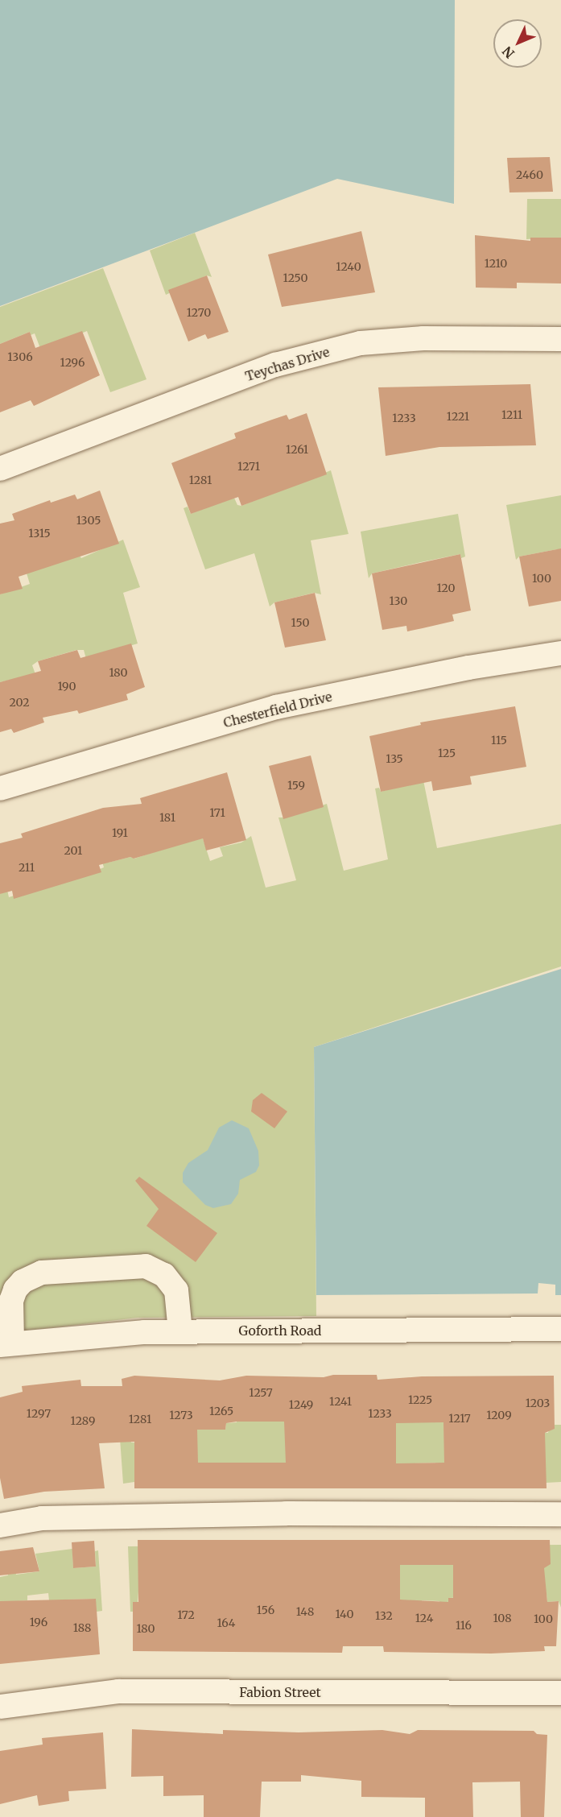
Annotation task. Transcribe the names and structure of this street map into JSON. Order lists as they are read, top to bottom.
{
  "streets": {
    "street": [
      "Teychas Drive",
      "Chesterfield Drive",
      "Goforth Road",
      "Fabion Street"
    ]
  },
  "house_numbers": [
    "2460",
    "1210",
    "1240",
    "1250",
    "1270",
    "1306",
    "1296",
    "1211",
    "1221",
    "1233",
    "1261",
    "1271",
    "1281",
    "1305",
    "1315",
    "100",
    "120",
    "130",
    "150",
    "180",
    "190",
    "202",
    "115",
    "125",
    "135",
    "159",
    "171",
    "181",
    "191",
    "201",
    "211",
    "1257",
    "1225",
    "1241",
    "1203",
    "1249",
    "1265",
    "1297",
    "1233",
    "1273",
    "1209",
    "1217",
    "1281",
    "1289",
    "156",
    "148",
    "140",
    "172",
    "132",
    "124",
    "108",
    "100",
    "196",
    "164",
    "116",
    "188",
    "180"
  ],
  "north": "bottom left"
}
